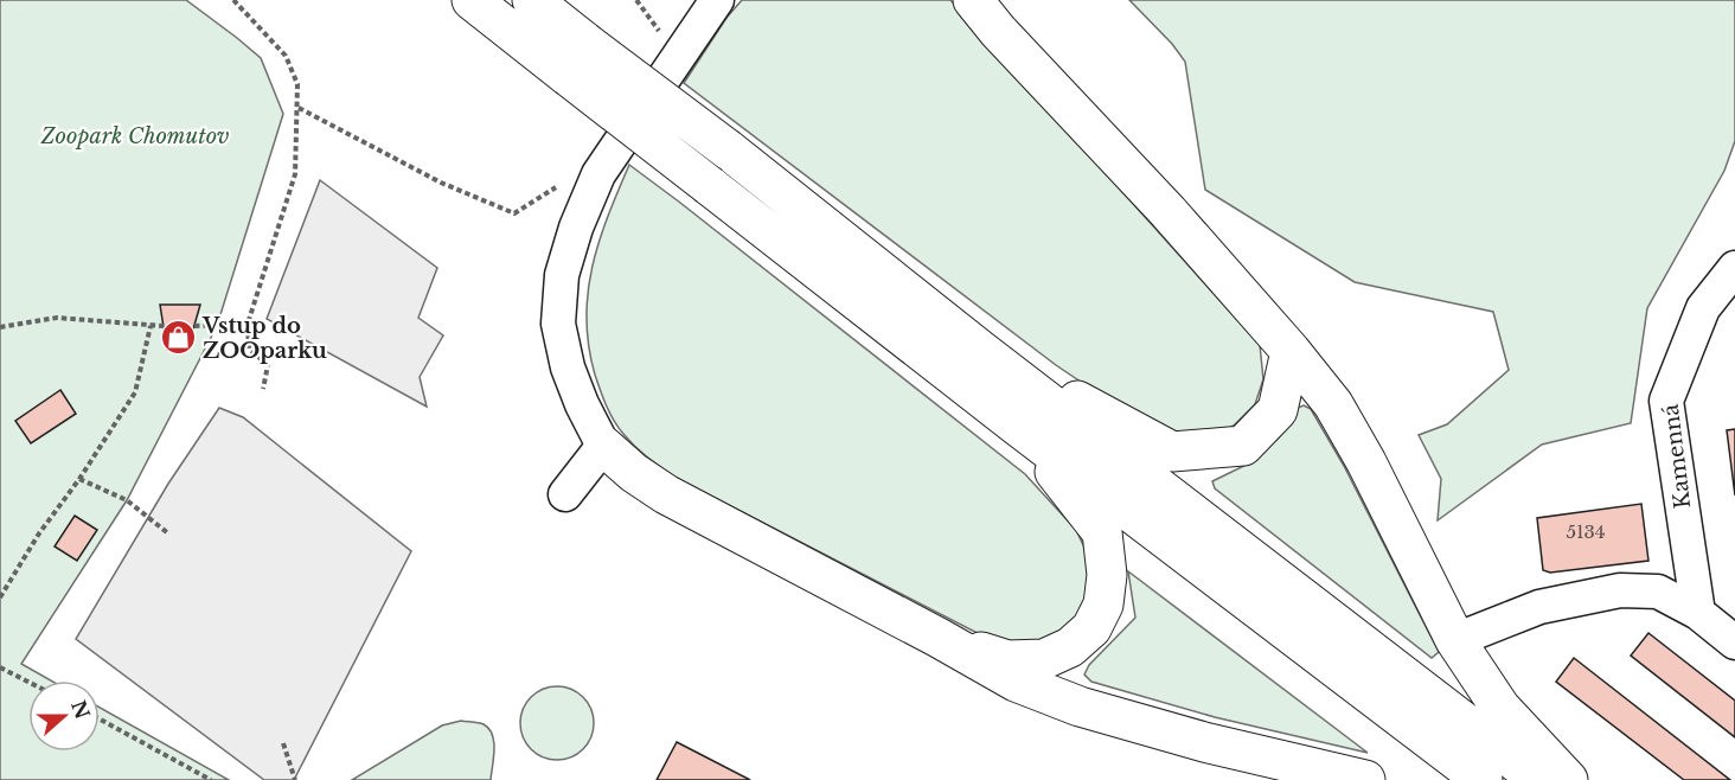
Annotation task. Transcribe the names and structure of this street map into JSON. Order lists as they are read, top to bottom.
{
  "streets": {
    "street": ["Kamenná"]
  },
  "parks": ["Zoopark Chomutov"],
  "places": {
    "shop": ["Vstup do ZOOparku"]
  },
  "house_numbers": ["5134"],
  "north": "right"
}
